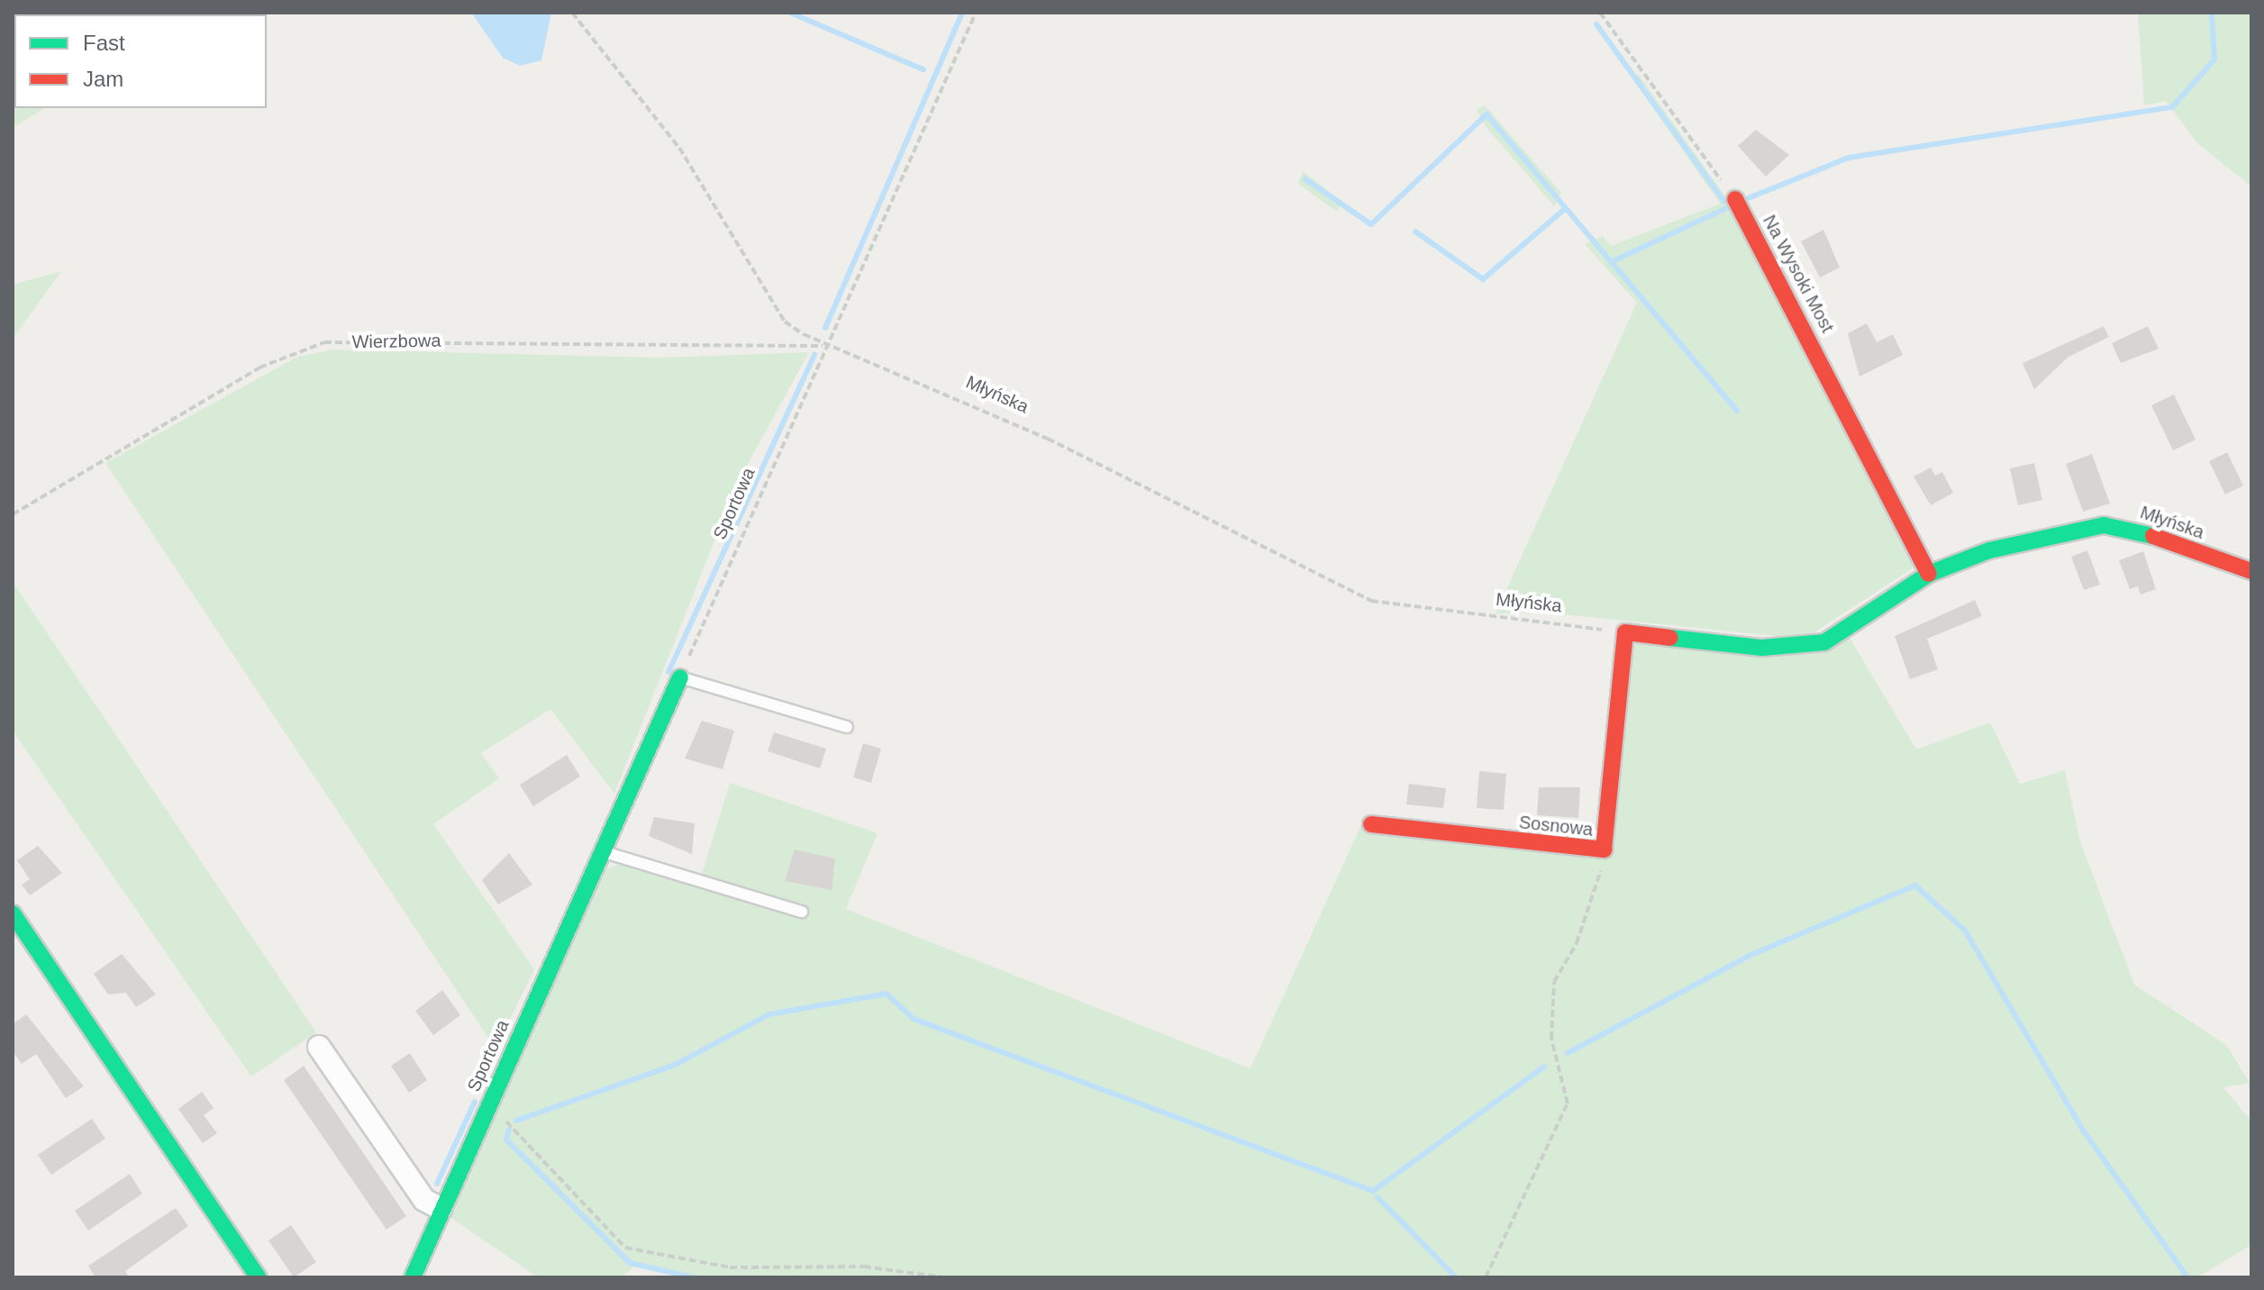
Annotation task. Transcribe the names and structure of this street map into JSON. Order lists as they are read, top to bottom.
{
  "streets": {
    "street": [
      "Na Wysoki Most",
      "Młyńska",
      "Sportowa",
      "Sosnowa"
    ],
    "path": ["Wierzbowa"]
  },
  "crossings": [
    ["Na Wysoki Most", "Młyńska"],
    ["Wierzbowa", "Młyńska"],
    ["Wierzbowa", "Sportowa"],
    ["Młyńska", "Sportowa"],
    ["Młyńska", "Sosnowa"]
  ],
  "legend": ["Fast", "Jam"]
}
